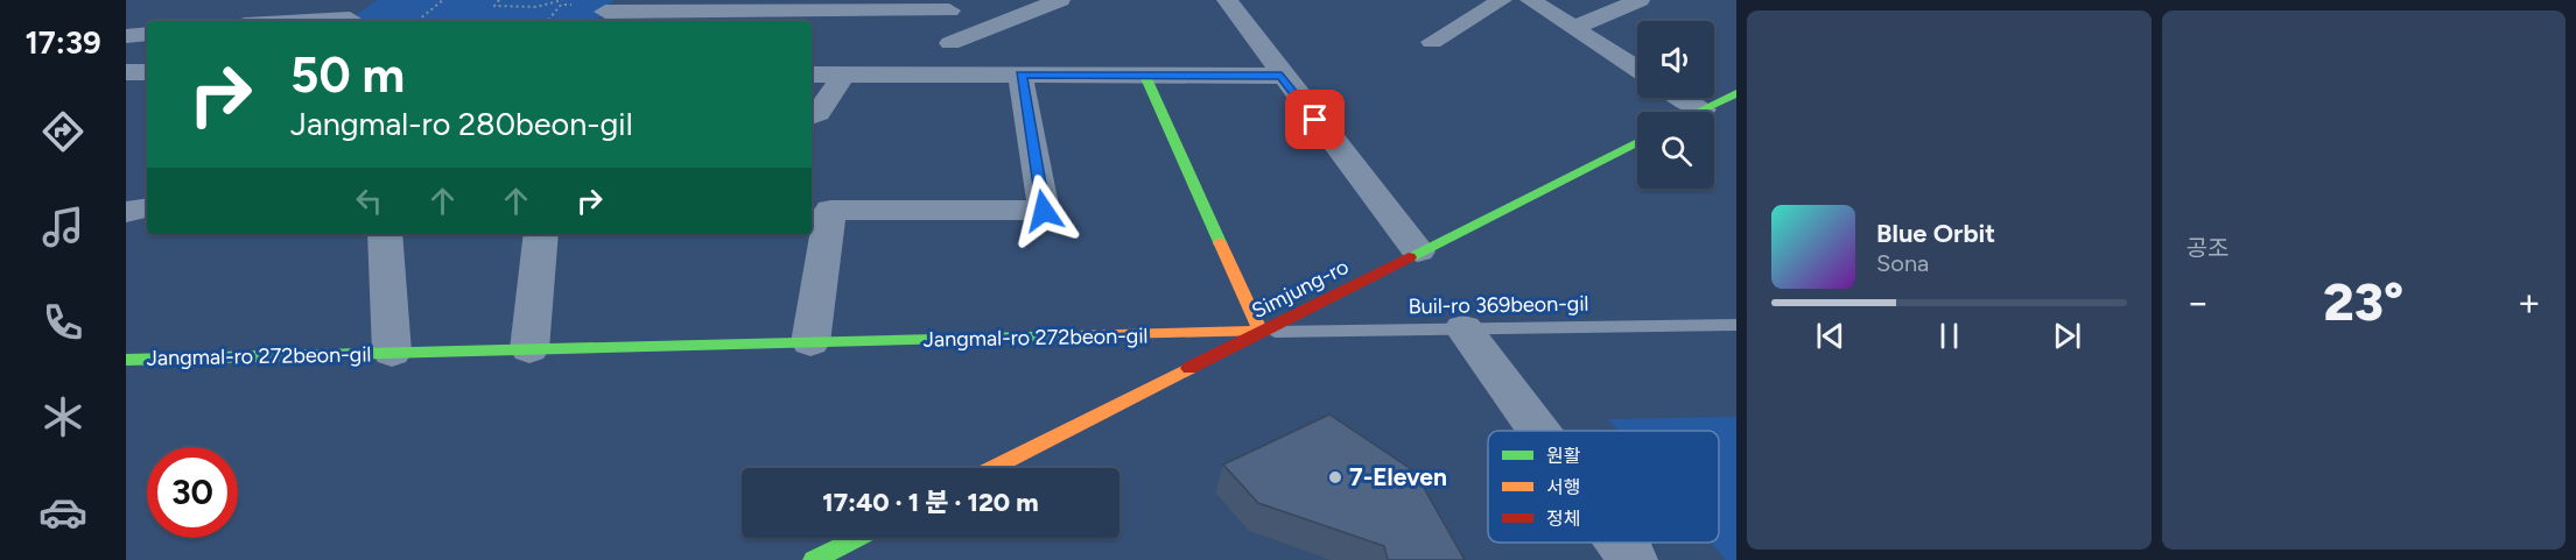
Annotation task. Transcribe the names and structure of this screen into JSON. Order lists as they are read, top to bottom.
{
  "streets": {
    "street": ["Simjung-ro", "Jangmal-ro 272beon-gil"],
    "lane": ["Buil-ro 369beon-gil"]
  },
  "crossings": [
    ["Simjung-ro", "Buil-ro 369beon-gil"],
    ["Simjung-ro", "Jangmal-ro 272beon-gil"],
    ["Buil-ro 369beon-gil", "Jangmal-ro 272beon-gil"]
  ],
  "places": ["7-Eleven"],
  "legend": ["원활", "서행", "정체"],
  "page": {
    "tabs": "17:39",
    "tile": "공조",
    "turn": ["50 m", "Jangmal-ro 280beon-gil"],
    "song": ["Blue Orbit", "Sona"],
    "heat": ["−", "23°", "+"],
    "limit": "30",
    "trip": "17:40 · 1 분 · 120 m"
  }
}
